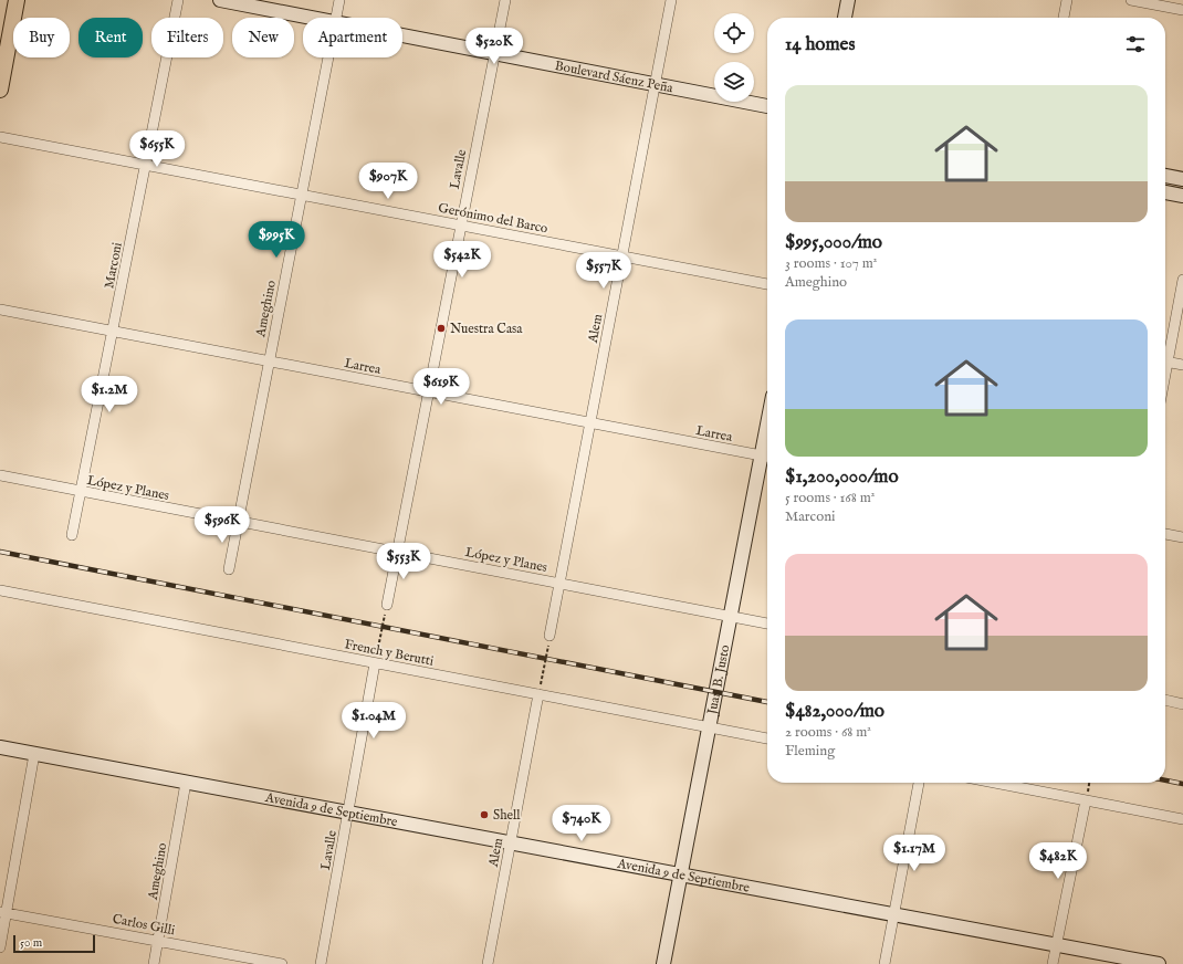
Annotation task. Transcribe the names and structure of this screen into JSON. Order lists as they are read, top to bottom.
{
  "streets": {
    "street": [
      "Boulevard Sáenz Peña",
      "Lavalle",
      "Gerónimo del Barco",
      "Marconi",
      "Ameghino",
      "Alem",
      "Larrea",
      "López y Planes",
      "French y Berutti",
      "Juan B. Justo",
      "Avenida 9 de Septiembre",
      "Carlos Gilli"
    ]
  },
  "crossings": [
    ["Boulevard Sáenz Peña", "Lavalle"],
    ["Boulevard Sáenz Peña", "Alem"],
    ["Lavalle", "Gerónimo del Barco"],
    ["Lavalle", "Larrea"],
    ["Lavalle", "López y Planes"],
    ["Lavalle", "French y Berutti"],
    ["Lavalle", "Avenida 9 de Septiembre"],
    ["Gerónimo del Barco", "Marconi"],
    ["Gerónimo del Barco", "Ameghino"],
    ["Gerónimo del Barco", "Alem"],
    ["Marconi", "Larrea"],
    ["Marconi", "López y Planes"],
    ["Ameghino", "Larrea"],
    ["Ameghino", "López y Planes"],
    ["Ameghino", "Avenida 9 de Septiembre"],
    ["Ameghino", "Carlos Gilli"],
    ["Alem", "Larrea"],
    ["Alem", "López y Planes"],
    ["Alem", "French y Berutti"],
    ["Alem", "Avenida 9 de Septiembre"],
    ["Larrea", "Juan B. Justo"],
    ["López y Planes", "Juan B. Justo"],
    ["French y Berutti", "Juan B. Justo"],
    ["Juan B. Justo", "Avenida 9 de Septiembre"]
  ],
  "places": ["Nuestra Casa", "Shell"],
  "scale_bar": "50 m",
  "page": {
    "chip": [
      "Buy",
      "Rent",
      "Filters",
      "New",
      "Apartment"
    ],
    "heading": "14 homes",
    "price": [
      "$520K",
      "$655K",
      "$907K",
      "$995K",
      "$542K",
      "$557K",
      "$619K",
      "$1.2M",
      "$596K",
      "$553K",
      "$1.04M",
      "$740K",
      "$1.17M",
      "$482K"
    ],
    "list": [
      {
        "name": "$995,000/mo",
        "note": "3 rooms · 107 m² · Ameghino"
      },
      {
        "name": "$1,200,000/mo",
        "note": "5 rooms · 168 m² · Marconi"
      },
      {
        "name": "$482,000/mo",
        "note": "2 rooms · 68 m² · Fleming"
      }
    ],
    "scale": "50 m"
  }
}
